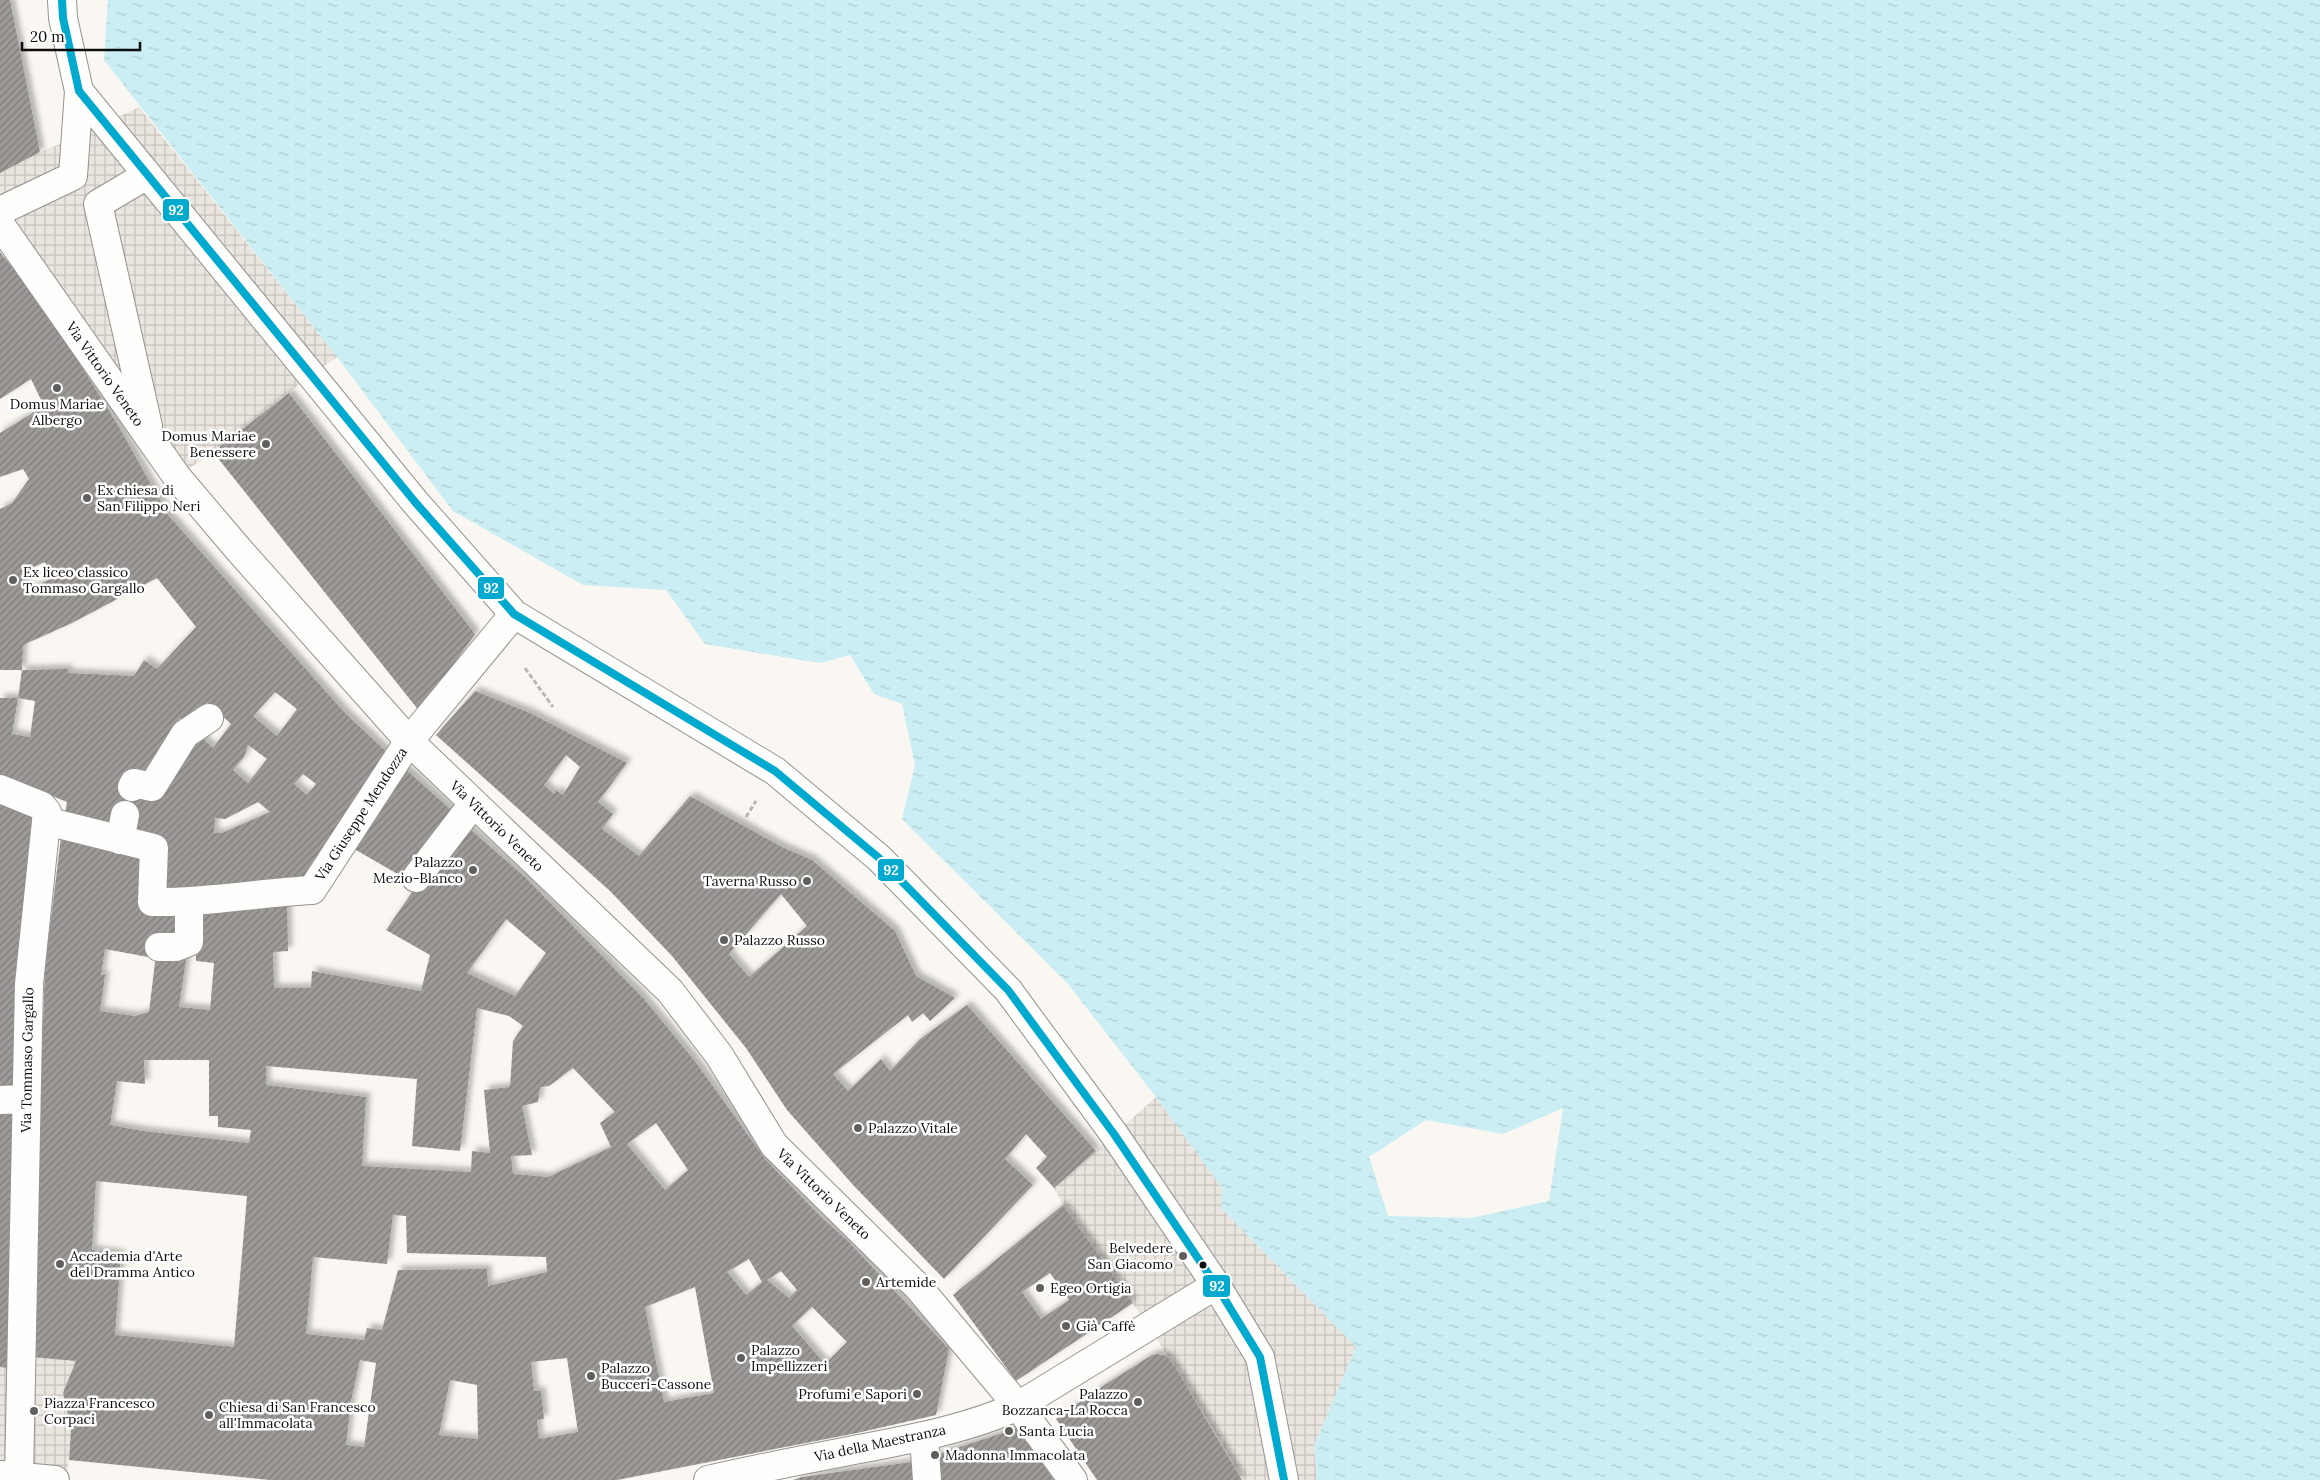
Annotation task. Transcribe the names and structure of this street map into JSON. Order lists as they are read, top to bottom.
{
  "streets": {
    "street": [
      "Via Vittorio Veneto",
      "Via Giuseppe Mendozza",
      "Via Tommaso Gargallo",
      "Via della Maestranza"
    ]
  },
  "crossings": [
    ["Via Vittorio Veneto", "Via Giuseppe Mendozza"],
    ["Via Vittorio Veneto", "Via della Maestranza"],
    ["Via Giuseppe Mendozza", "Via Tommaso Gargallo"]
  ],
  "places": [
    "Domus Mariae Albergo",
    "Domus Mariae Benessere",
    "Ex chiesa di San Filippo Neri",
    "Ex liceo classico Tommaso Gargallo",
    "Palazzo Mezio-Blanco",
    "Taverna Russo",
    "Palazzo Russo",
    "Palazzo Vitale",
    "Belvedere San Giacomo",
    "Accademia d'Arte del Dramma Antico",
    "Artemide",
    "Egeo Ortigia",
    "Già Caffè",
    "Palazzo Impellizzeri",
    "Palazzo Bucceri-Cassone",
    "Profumi e Sapori",
    "Palazzo Bozzanca-La Rocca",
    "Piazza Francesco Corpaci",
    "Chiesa di San Francesco all'Immacolata",
    "Santa Lucia",
    "Madonna Immacolata"
  ],
  "lines": ["transit line 92"],
  "scale_bar": "20 m"
}
